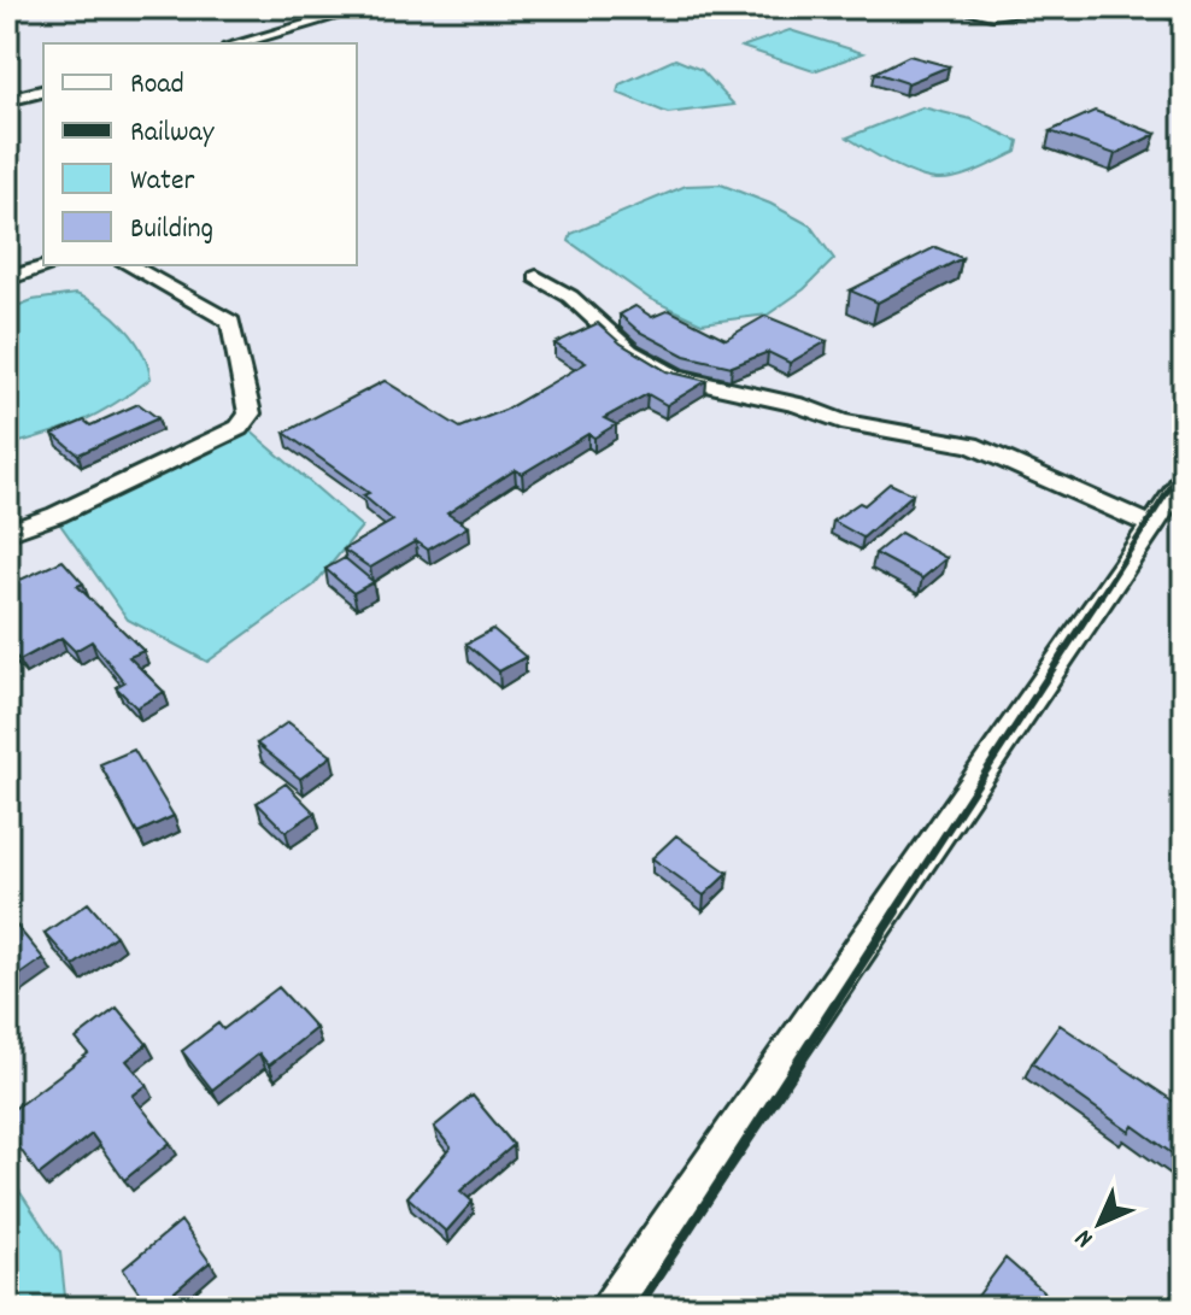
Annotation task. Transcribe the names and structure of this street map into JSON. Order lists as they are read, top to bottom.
{
  "legend": [
    "Road",
    "Railway",
    "Water",
    "Building"
  ],
  "north": "bottom left"
}
